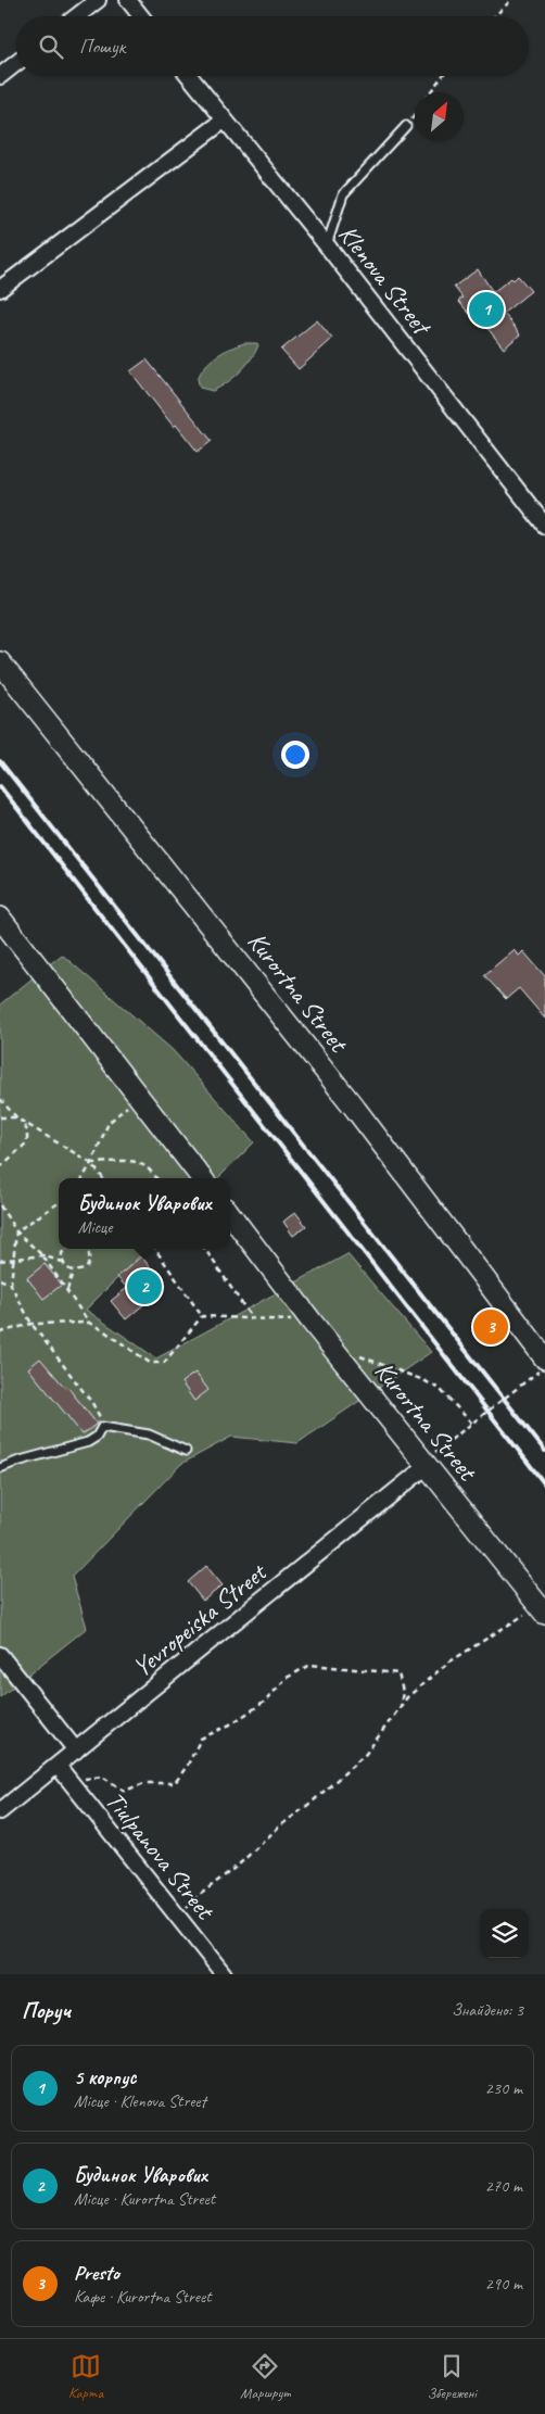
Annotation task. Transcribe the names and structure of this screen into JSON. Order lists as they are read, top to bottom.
{
  "streets": {
    "street": [
      "Klenova Street",
      "Kurortna Street",
      "Yevropeiska Street",
      "Tiulpanova Street"
    ]
  },
  "crossings": [
    ["Kurortna Street", "Yevropeiska Street"],
    ["Yevropeiska Street", "Tiulpanova Street"]
  ],
  "north": "top right",
  "page": {
    "search": "Пошук",
    "pins": ["1", "2", "3"],
    "popup": ["Будинок Уварових", "Місце"],
    "heading": ["Поруч", "Знайдено: 3"],
    "list": [
      {
        "mark": "1",
        "name": "5 корпус",
        "note": "Місце · Klenova Street",
        "value": "230 m"
      },
      {
        "mark": "2",
        "name": "Будинок Уварових",
        "note": "Місце · Kurortna Street",
        "value": "270 m"
      },
      {
        "mark": "3",
        "name": "Presto",
        "note": "Кафе · Kurortna Street",
        "value": "290 m"
      }
    ],
    "nav": ["Карта", "Маршрут", "Збережені"]
  }
}
